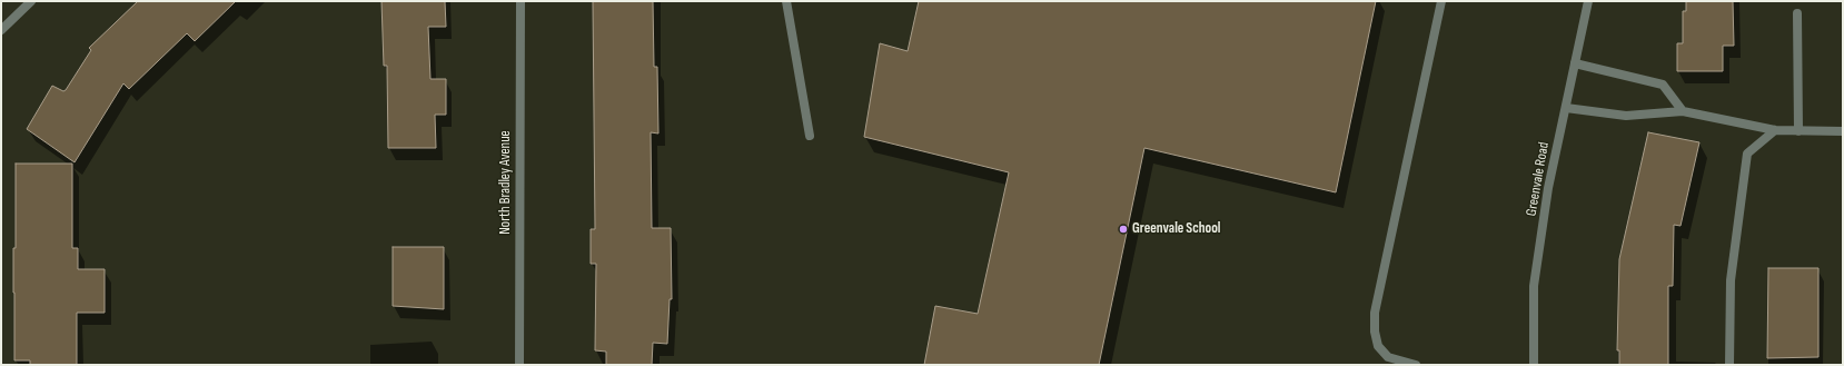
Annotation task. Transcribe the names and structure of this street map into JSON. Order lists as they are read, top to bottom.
{
  "streets": {
    "street": ["Greenvale Road", "North Bradley Avenue"]
  },
  "places": ["Greenvale School"]
}
